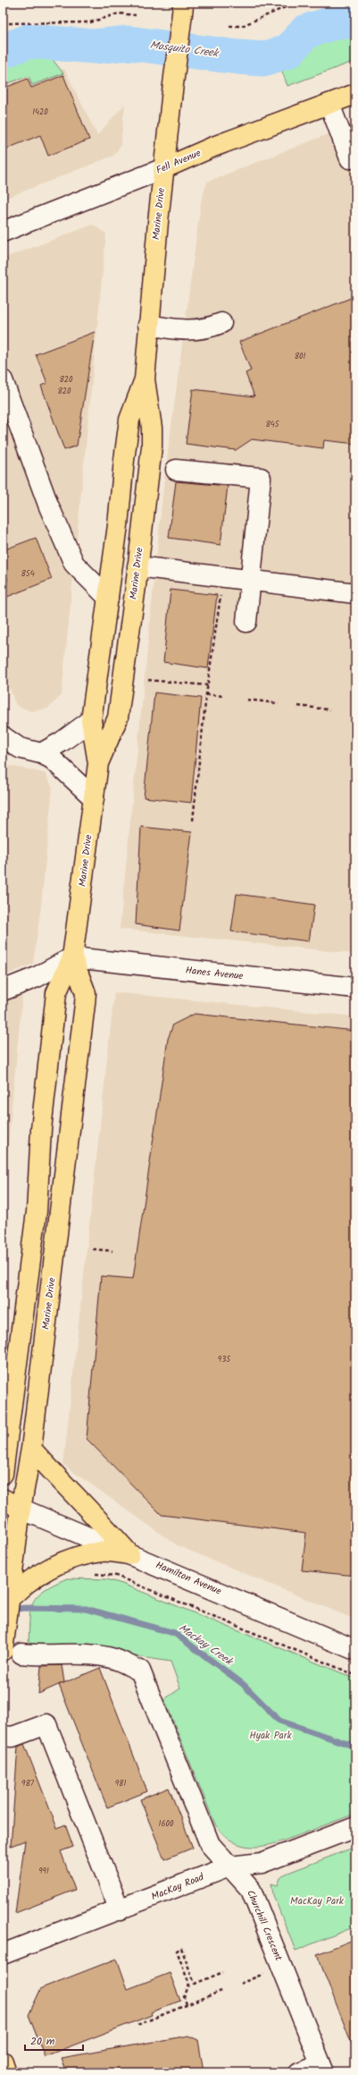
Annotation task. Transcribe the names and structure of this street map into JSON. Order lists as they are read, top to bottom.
{
  "streets": {
    "main road": ["Fell Avenue", "Marine Drive"],
    "street": [
      "Hanes Avenue",
      "Hamilton Avenue",
      "MacKay Road",
      "Churchill Crescent"
    ]
  },
  "crossings": [
    ["Fell Avenue", "Marine Drive"],
    ["Marine Drive", "Hanes Avenue"],
    ["Marine Drive", "Hamilton Avenue"],
    ["Marine Drive", "Churchill Crescent"],
    ["MacKay Road", "Churchill Crescent"]
  ],
  "water": ["Mosquito Creek", "Mackay Creek"],
  "parks": ["Hyak Park", "MacKay Park"],
  "house_numbers": [
    "1420",
    "801",
    "820",
    "820",
    "845",
    "854",
    "935",
    "987",
    "981",
    "1600",
    "991"
  ],
  "scale_bar": "20 m"
}
